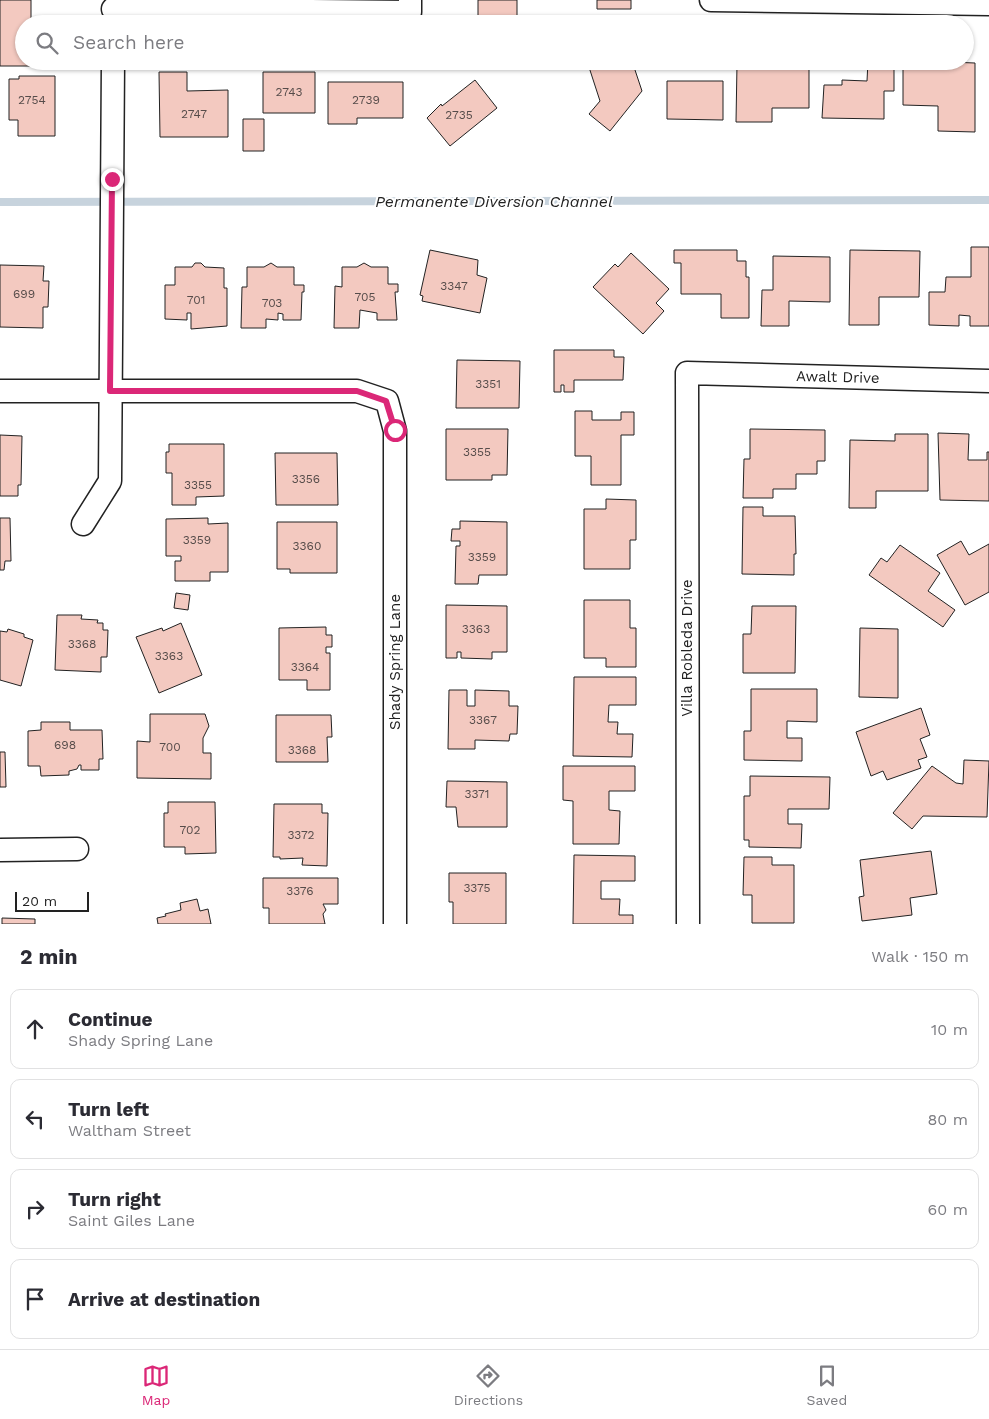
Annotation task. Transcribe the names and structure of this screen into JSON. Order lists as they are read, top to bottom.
{
  "streets": {
    "street": ["Awalt Drive", "Villa Robleda Drive", "Shady Spring Lane"]
  },
  "crossings": [
    ["Awalt Drive", "Villa Robleda Drive"]
  ],
  "water": ["Permanente Diversion Channel"],
  "house_numbers": [
    "2743",
    "2754",
    "2739",
    "2747",
    "2735",
    "3347",
    "699",
    "705",
    "701",
    "703",
    "3351",
    "3355",
    "3356",
    "3355",
    "3359",
    "3360",
    "3359",
    "3363",
    "3368",
    "3363",
    "3364",
    "3367",
    "698",
    "700",
    "3368",
    "3371",
    "702",
    "3372",
    "3375",
    "3376"
  ],
  "scale_bar": "20 m",
  "page": {
    "search": "Search here",
    "scale": "20 m",
    "heading": ["2 min", "Walk · 150 m"],
    "list": [
      ["Continue", "Shady Spring Lane", "10 m"],
      ["Turn left", "Waltham Street", "80 m"],
      ["Turn right", "Saint Giles Lane", "60 m"],
      "Arrive at destination"
    ],
    "nav": ["Map", "Directions", "Saved"]
  }
}
